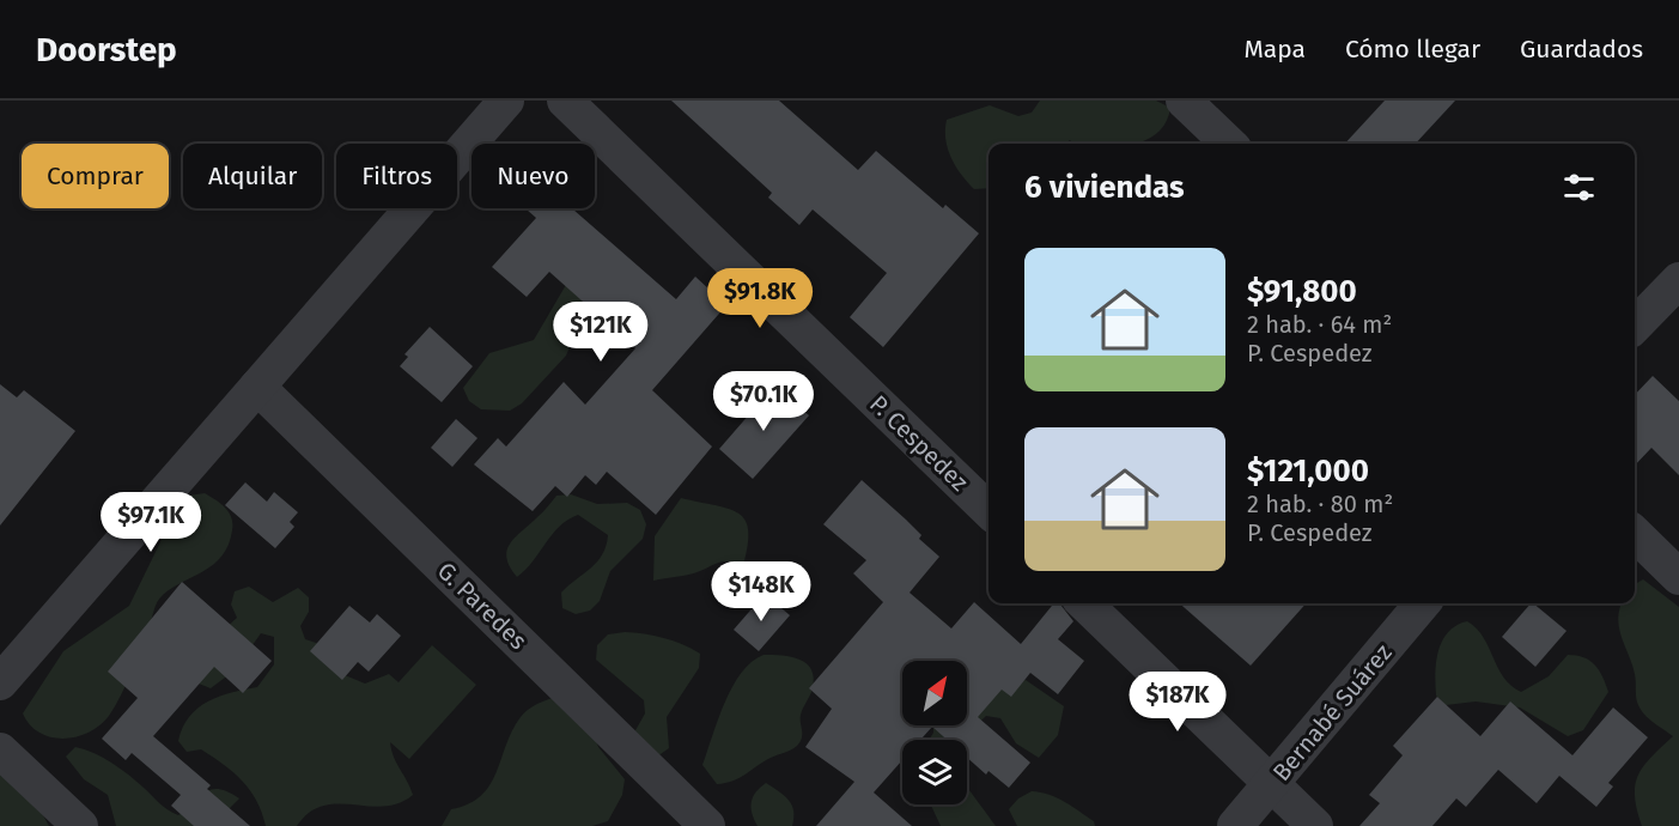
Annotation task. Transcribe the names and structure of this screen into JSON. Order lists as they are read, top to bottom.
{
  "streets": {
    "street": ["P. Cespedez", "G. Paredes", "Bernabé Suárez"]
  },
  "north": "top right",
  "page": {
    "header": "Doorstep",
    "nav": ["Mapa", "Cómo llegar", "Guardados"],
    "chip": [
      "Comprar",
      "Alquilar",
      "Filtros",
      "Nuevo"
    ],
    "heading": "6 viviendas",
    "list": [
      {
        "name": "$91,800",
        "note": "2 hab. · 64 m² · P. Cespedez"
      },
      {
        "name": "$121,000",
        "note": "2 hab. · 80 m² · P. Cespedez"
      }
    ],
    "price": [
      "$91.8K",
      "$121K",
      "$70.1K",
      "$97.1K",
      "$148K",
      "$187K"
    ]
  }
}
